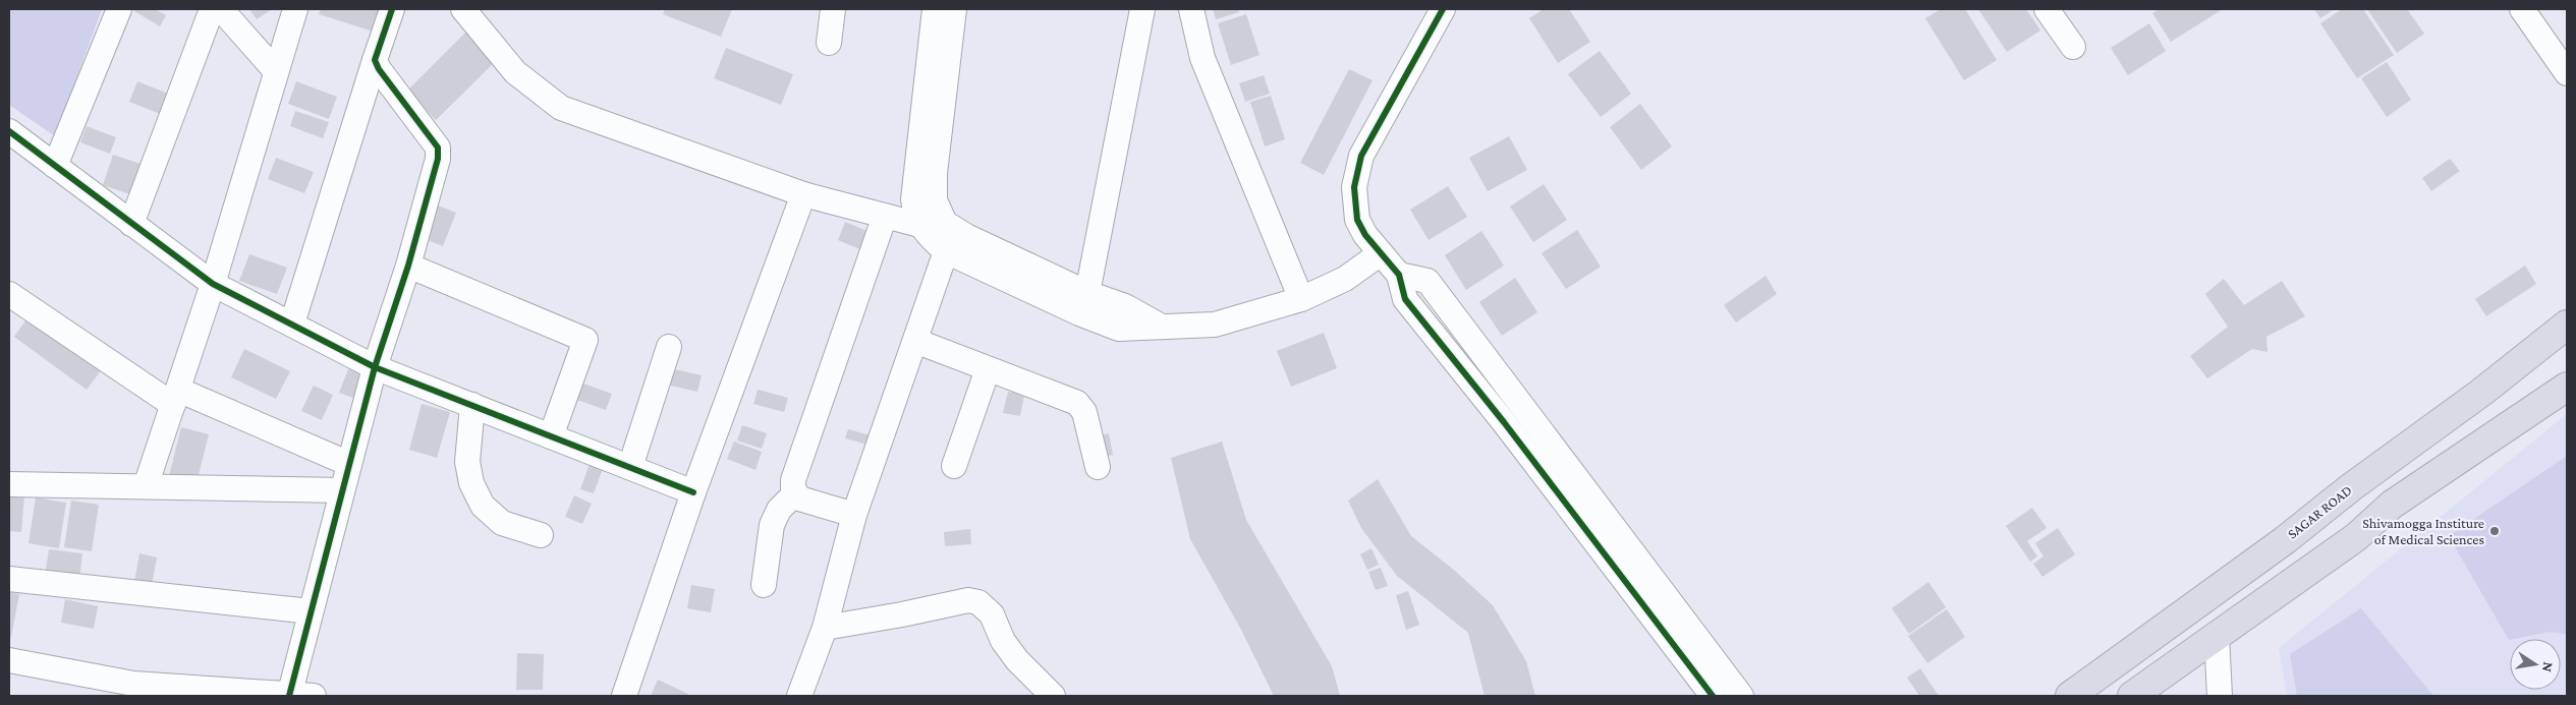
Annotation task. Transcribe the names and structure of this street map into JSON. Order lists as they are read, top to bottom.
{
  "streets": {
    "highway": ["SAGAR ROAD"]
  },
  "places": ["Shivamogga Institure of Medical Sciences"],
  "north": "right"
}
